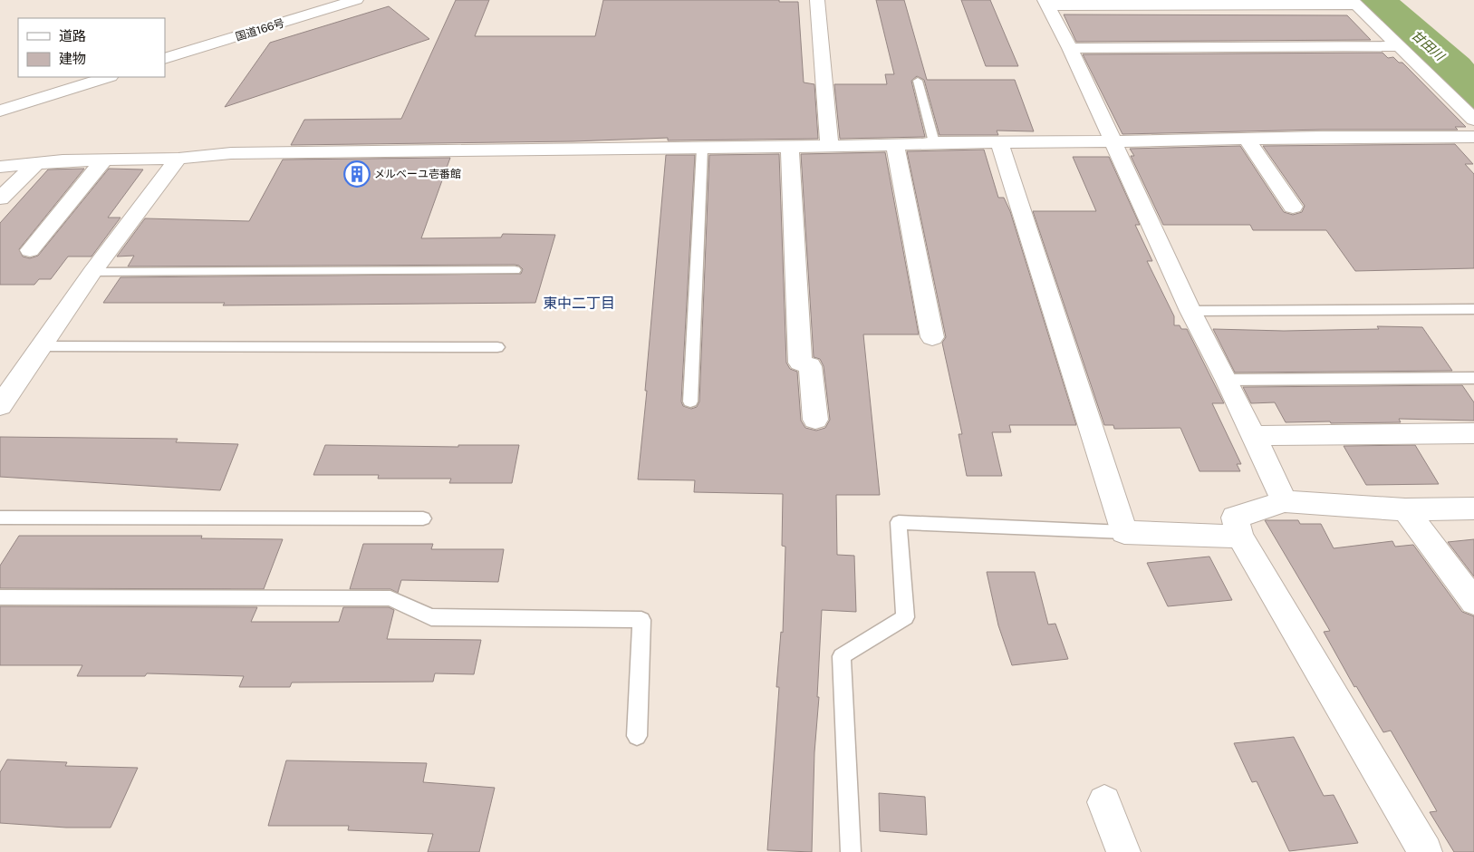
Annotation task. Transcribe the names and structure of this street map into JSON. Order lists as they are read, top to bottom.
{
  "streets": {
    "main road": ["国道166号"]
  },
  "districts": ["東中二丁目"],
  "water": ["甘田川"],
  "places": {
    "building": ["メルベーユ壱番館"]
  },
  "legend": ["道路", "建物"]
}
